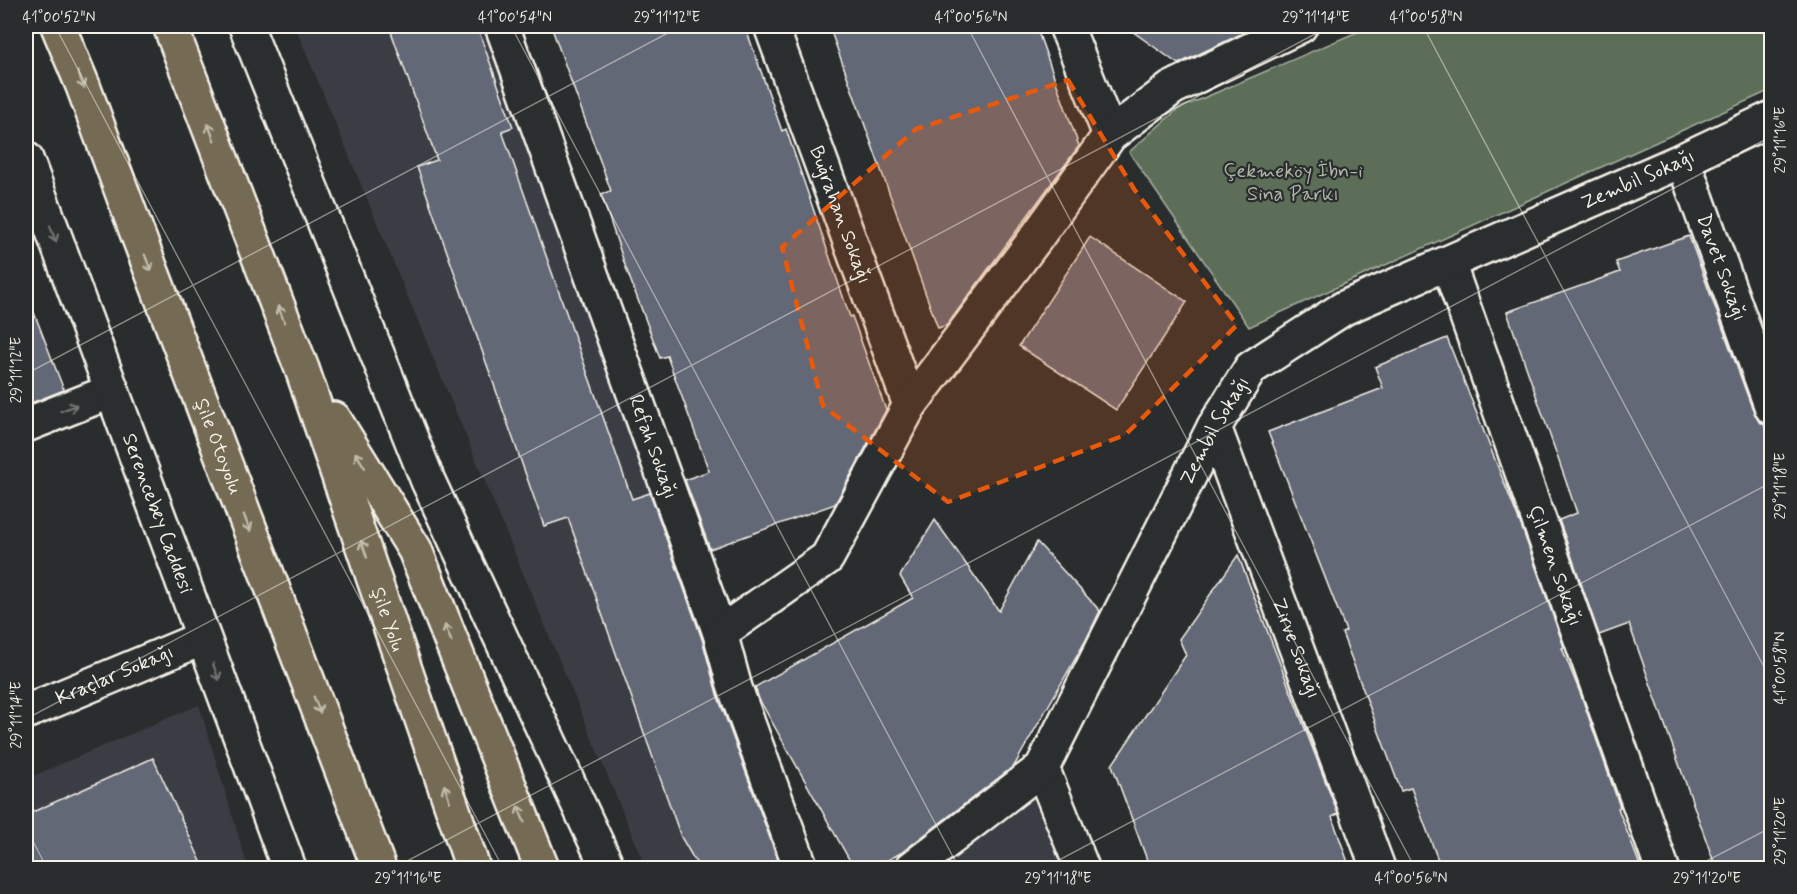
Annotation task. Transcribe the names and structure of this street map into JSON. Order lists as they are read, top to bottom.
{
  "streets": {
    "highway": ["Şile Otoyolu", "Şile Yolu"],
    "street": [
      "Zembil Sokağı",
      "Buğrahan Sokağı",
      "Davet Sokağı",
      "Refah Sokağı",
      "Serencebey Caddesi",
      "Çilmen Sokağı",
      "Zirve Sokağı",
      "Kraçlar Sokağı"
    ]
  },
  "crossings": [
    ["Zembil Sokağı", "Davet Sokağı"],
    ["Zembil Sokağı", "Çilmen Sokağı"],
    ["Zembil Sokağı", "Zirve Sokağı"],
    ["Serencebey Caddesi", "Kraçlar Sokağı"]
  ],
  "parks": ["Çekmeköy İbn-i Sina Parkı"],
  "coordinates": [
    "41°00'52\"N",
    "41°00'54\"N",
    "29°11'12\"E",
    "41°00'56\"N",
    "29°11'14\"E",
    "41°00'58\"N",
    "29°11'16\"E",
    "29°11'18\"E",
    "29°11'20\"E"
  ]
}
